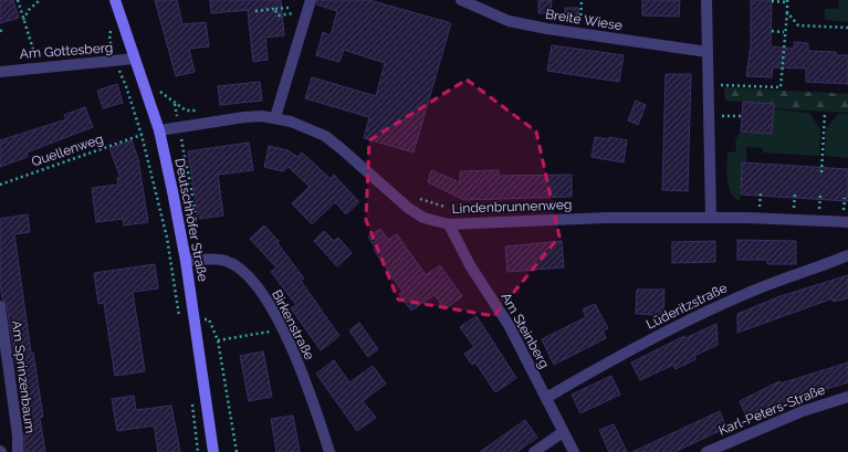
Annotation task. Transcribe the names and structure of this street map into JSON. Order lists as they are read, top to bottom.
{
  "streets": {
    "main road": ["Deutschhöfer Straße"],
    "street": [
      "Breite Wiese",
      "Am Gottesberg",
      "Lindenbrunnenweg",
      "Lüderitzstraße",
      "Birkenstraße",
      "Am Steinberg",
      "Am Sprinzenbaum",
      "Karl-Peters-Straße"
    ],
    "path": ["Quellenweg"]
  },
  "crossings": [
    ["Am Gottesberg", "Deutschhöfer Straße"],
    ["Lindenbrunnenweg", "Deutschhöfer Straße"],
    ["Lindenbrunnenweg", "Am Steinberg"],
    ["Deutschhöfer Straße", "Birkenstraße"],
    ["Lüderitzstraße", "Am Steinberg"]
  ]
}
